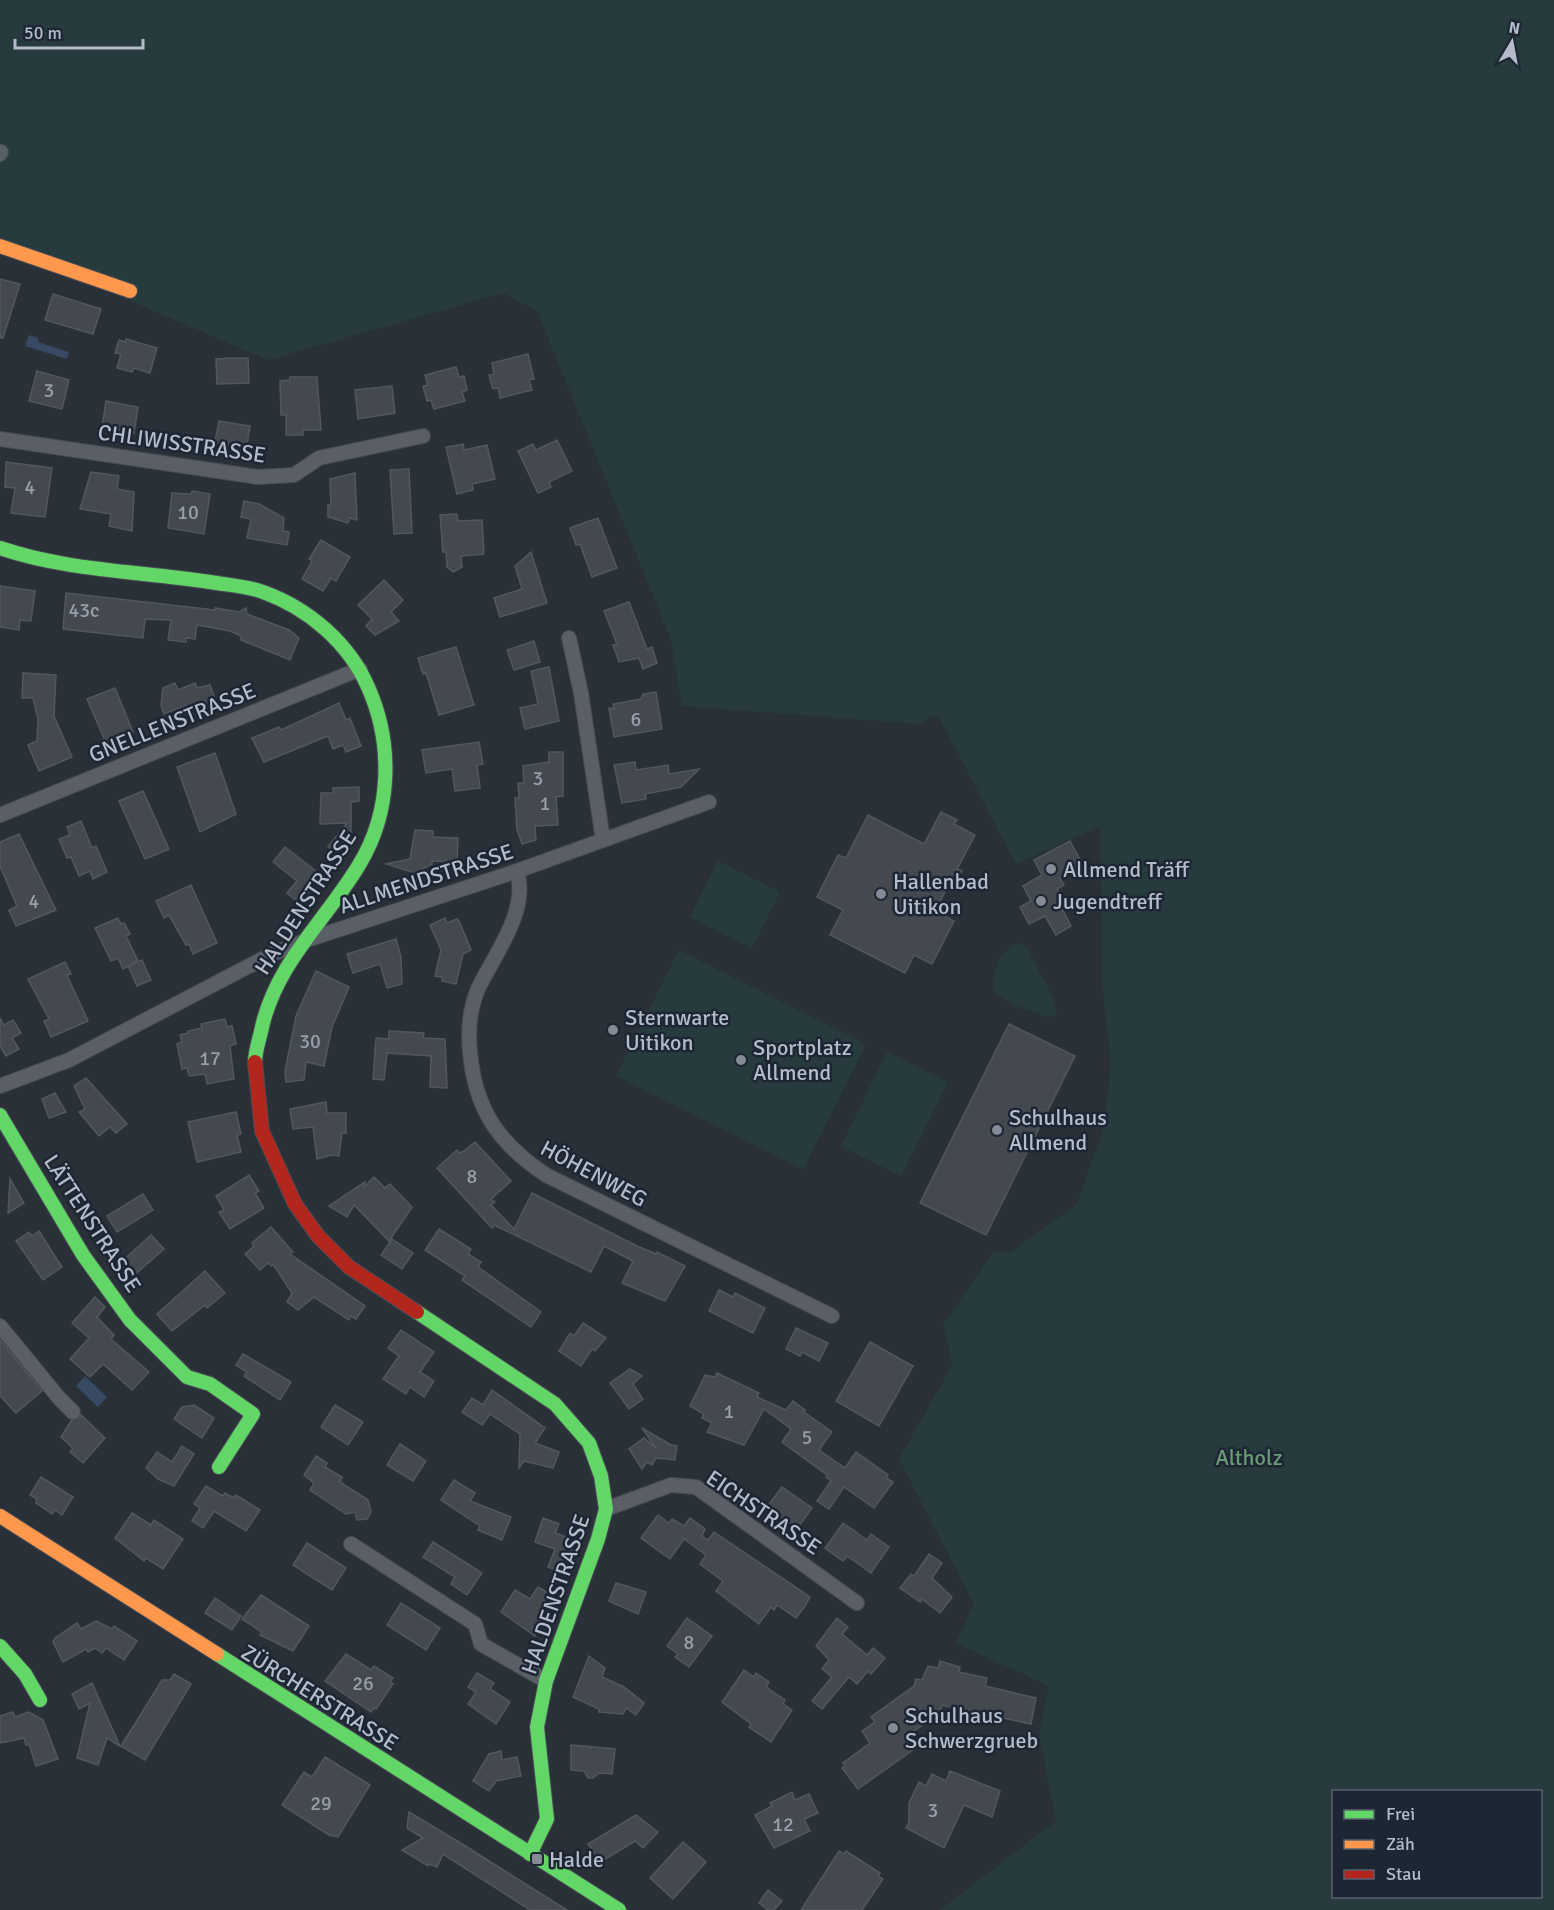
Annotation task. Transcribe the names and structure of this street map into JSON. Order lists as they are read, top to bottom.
{
  "streets": {
    "street": [
      "CHLIWISSTRASSE",
      "GNELLENSTRASSE",
      "ALLMENDSTRASSE",
      "HALDENSTRASSE",
      "HÖHENWEG",
      "LÄTTENSTRASSE",
      "EICHSTRASSE",
      "ZÜRCHERSTRASSE"
    ]
  },
  "crossings": [
    ["GNELLENSTRASSE", "HALDENSTRASSE"],
    ["ALLMENDSTRASSE", "HALDENSTRASSE"],
    ["ALLMENDSTRASSE", "HÖHENWEG"],
    ["HALDENSTRASSE", "EICHSTRASSE"],
    ["HALDENSTRASSE", "ZÜRCHERSTRASSE"]
  ],
  "parks": ["Altholz"],
  "places": {
    "other": [
      "Allmend Träff",
      "Hallenbad Uitikon",
      "Jugendtreff",
      "Sternwarte Uitikon",
      "Sportplatz Allmend",
      "Schulhaus Allmend",
      "Schulhaus Schwerzgrueb"
    ],
    "transit": ["Halde"]
  },
  "house_numbers": [
    "3",
    "4",
    "10",
    "43c",
    "6",
    "3",
    "1",
    "4",
    "30",
    "17",
    "8",
    "1",
    "5",
    "8",
    "26",
    "29",
    "3",
    "12"
  ],
  "legend": ["Frei", "Zäh", "Stau"],
  "scale_bar": "50 m",
  "north": "top"
}
